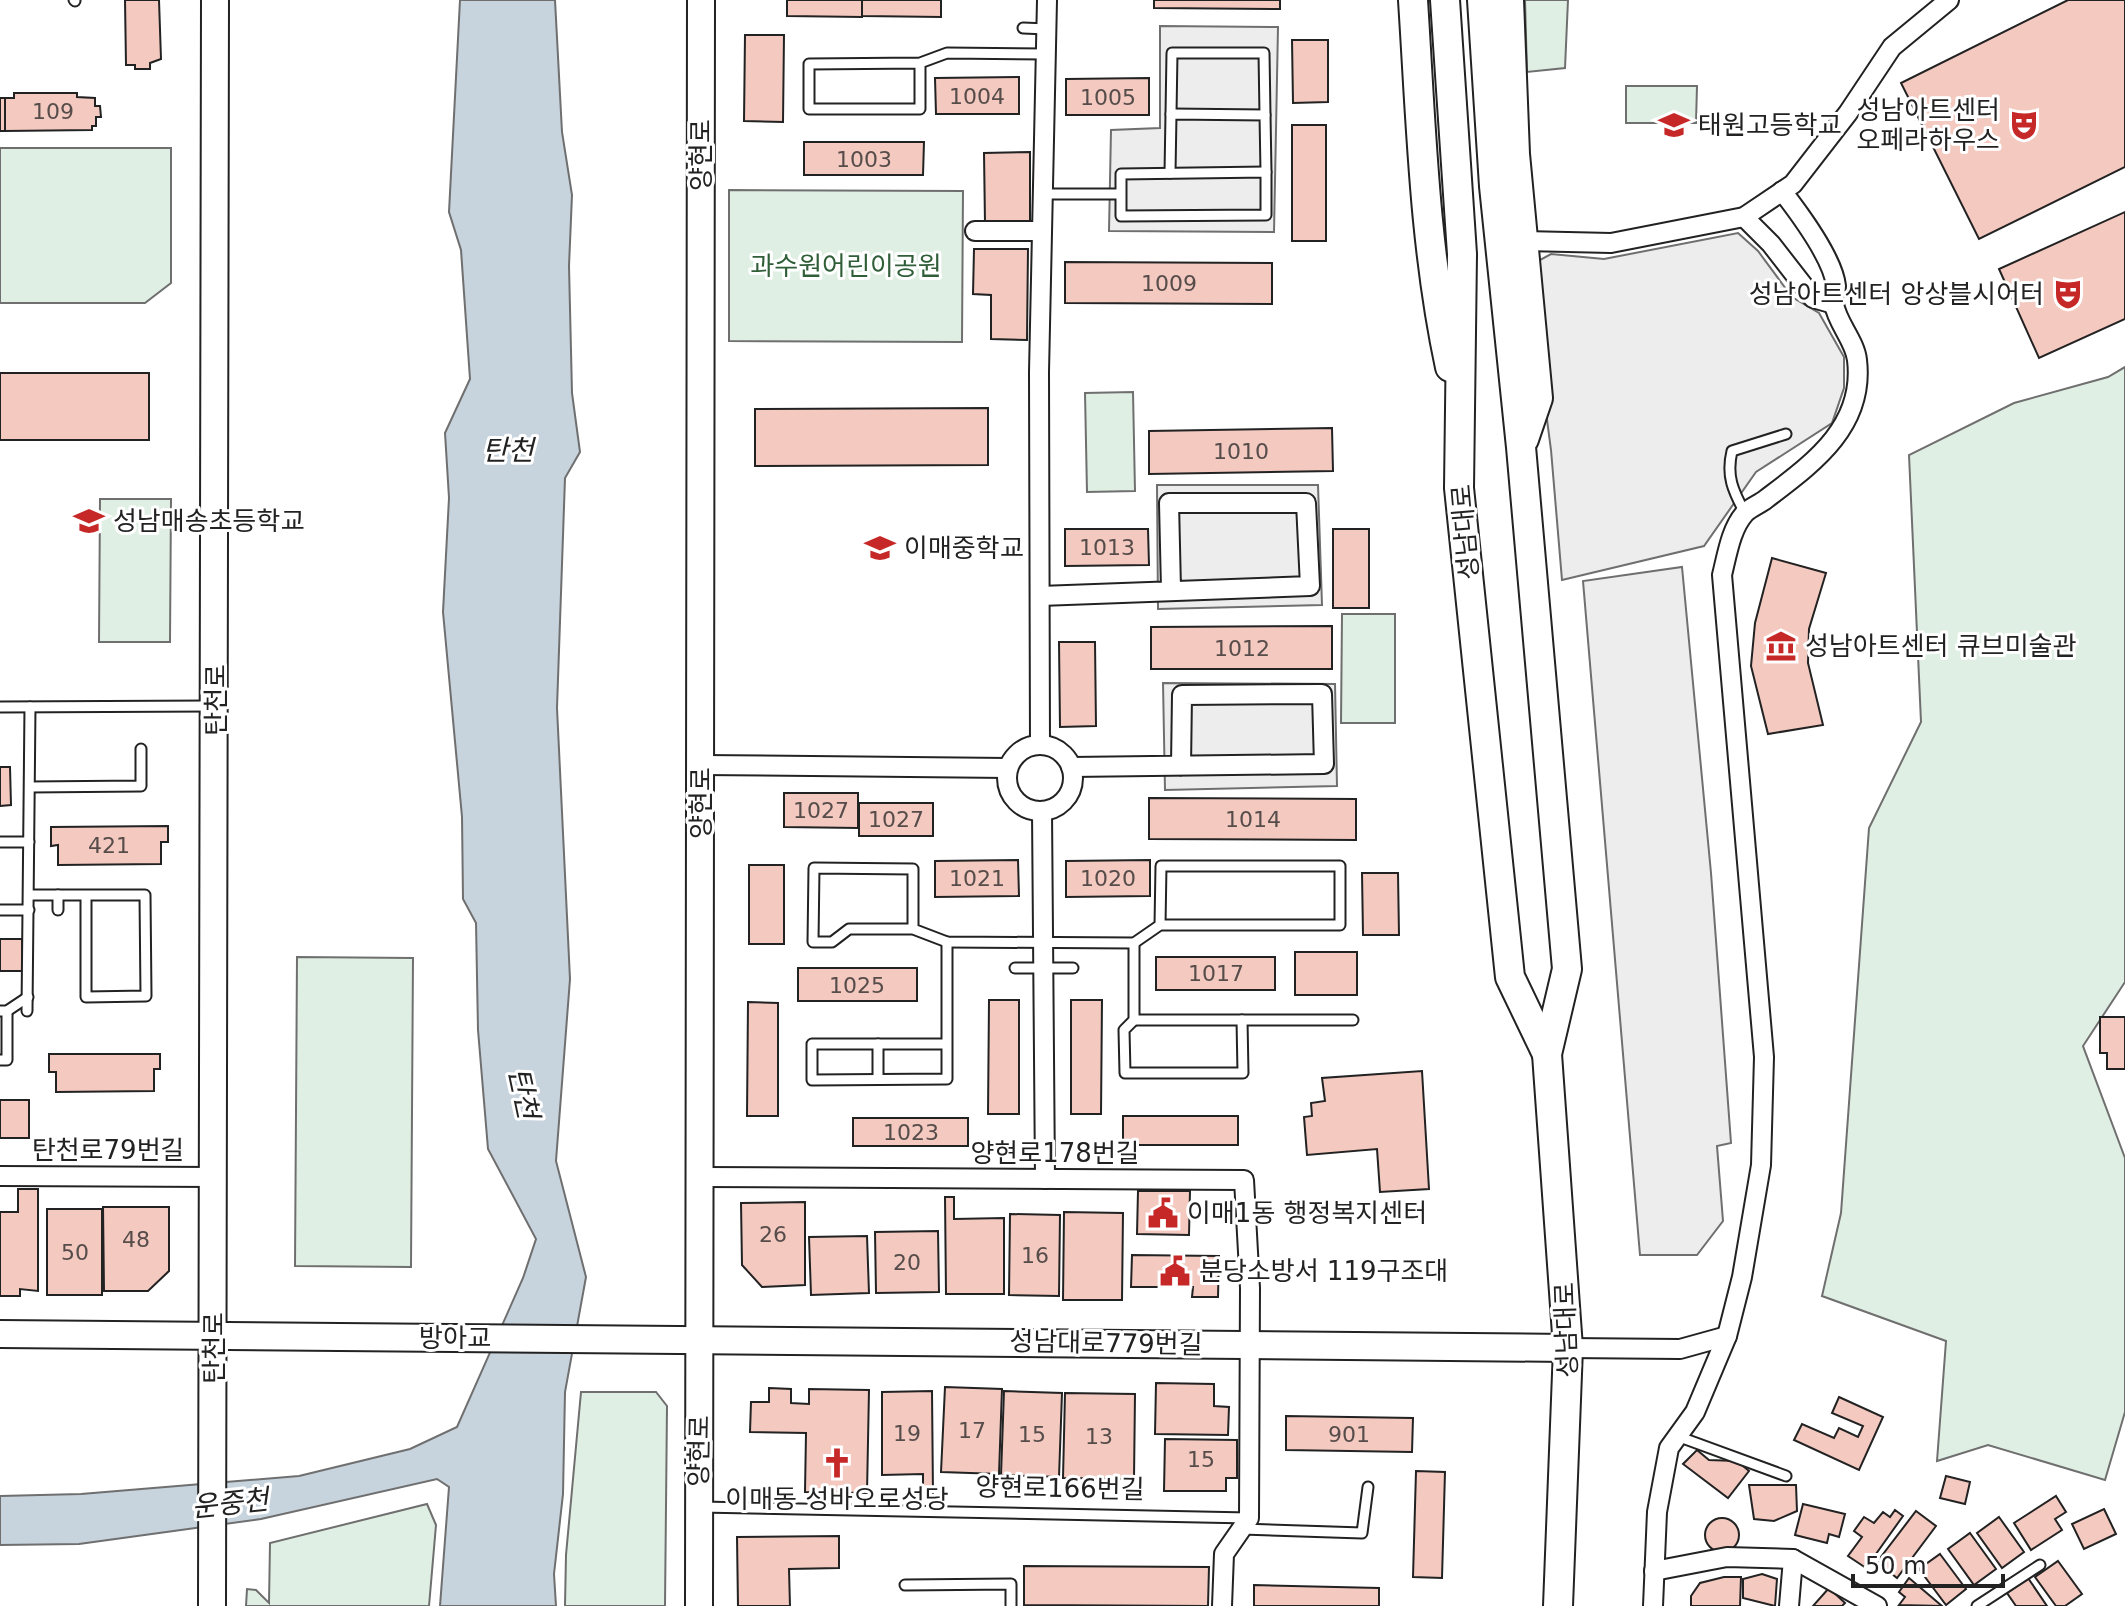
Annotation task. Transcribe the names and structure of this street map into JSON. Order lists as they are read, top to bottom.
{
  "streets": {
    "main road": [
      "양현로",
      "성남대로",
      "탄천로",
      "방아교",
      "성남대로779번길"
    ],
    "street": ["탄천로79번길", "양현로178번길"],
    "lane": ["양현로166번길"]
  },
  "crossings": [
    ["양현로", "양현로178번길"],
    ["양현로", "성남대로779번길"],
    ["양현로", "양현로166번길"],
    ["성남대로", "성남대로779번길"],
    ["탄천로", "탄천로79번길"],
    ["탄천로", "방아교"],
    ["양현로178번길", "성남대로779번길"],
    ["방아교", "성남대로779번길"]
  ],
  "water": ["탄천", "운중천"],
  "parks": ["과수원어린이공원"],
  "places": {
    "school or university": ["태원고등학교", "성남매송초등학교", "이매중학교"],
    "theatre": ["성남아트센터 오페라하우스", "성남아트센터 앙상블시어터"],
    "museum": ["성남아트센터 큐브미술관"],
    "public building": ["이매1동 행정복지센터", "분당소방서 119구조대"],
    "church": ["이매동 성바오로성당"]
  },
  "house_numbers": [
    "1004",
    "1005",
    "109",
    "1003",
    "1009",
    "1010",
    "1013",
    "1012",
    "1027",
    "1027",
    "1014",
    "421",
    "1021",
    "1020",
    "1017",
    "1025",
    "1023",
    "26",
    "48",
    "50",
    "16",
    "20",
    "17",
    "19",
    "15",
    "901",
    "13",
    "15"
  ],
  "scale_bar": "50 m"
}
